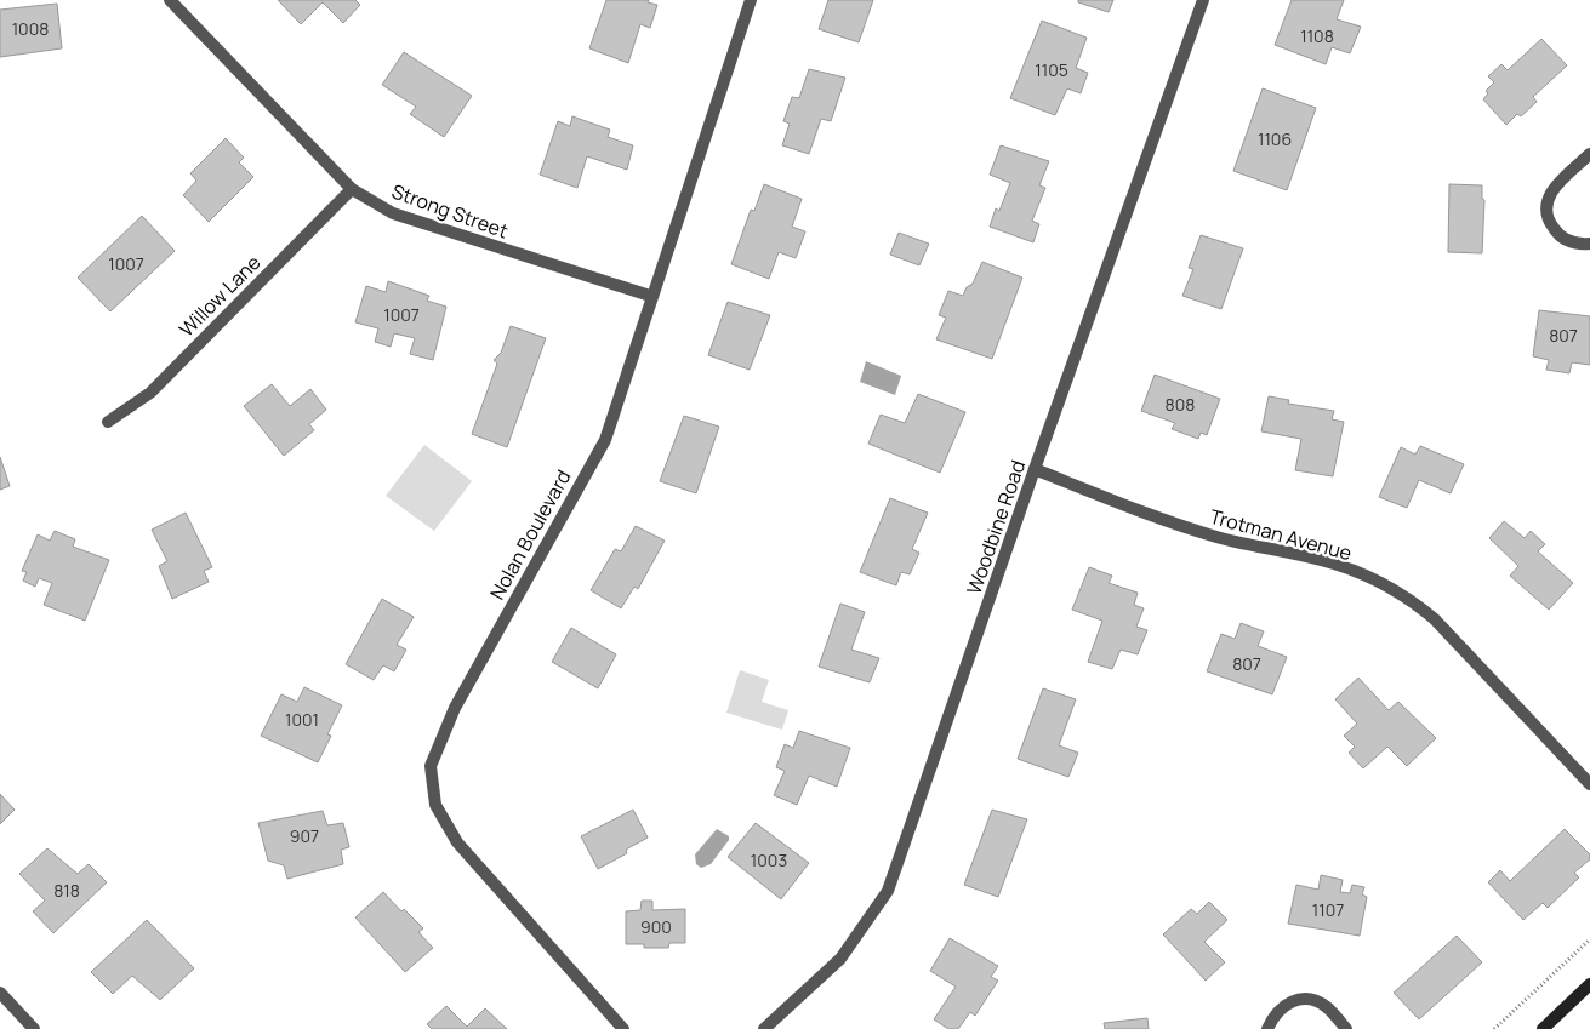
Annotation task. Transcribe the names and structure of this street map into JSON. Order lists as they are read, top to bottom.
{
  "streets": {
    "street": [
      "Strong Street",
      "Willow Lane",
      "Woodbine Road",
      "Nolan Boulevard",
      "Trotman Avenue"
    ]
  },
  "crossings": [
    ["Strong Street", "Willow Lane"],
    ["Strong Street", "Nolan Boulevard"],
    ["Woodbine Road", "Trotman Avenue"]
  ],
  "house_numbers": [
    "1008",
    "1108",
    "1105",
    "1106",
    "1007",
    "1007",
    "807",
    "808",
    "807",
    "1001",
    "907",
    "1003",
    "818",
    "1107",
    "900"
  ]
}
